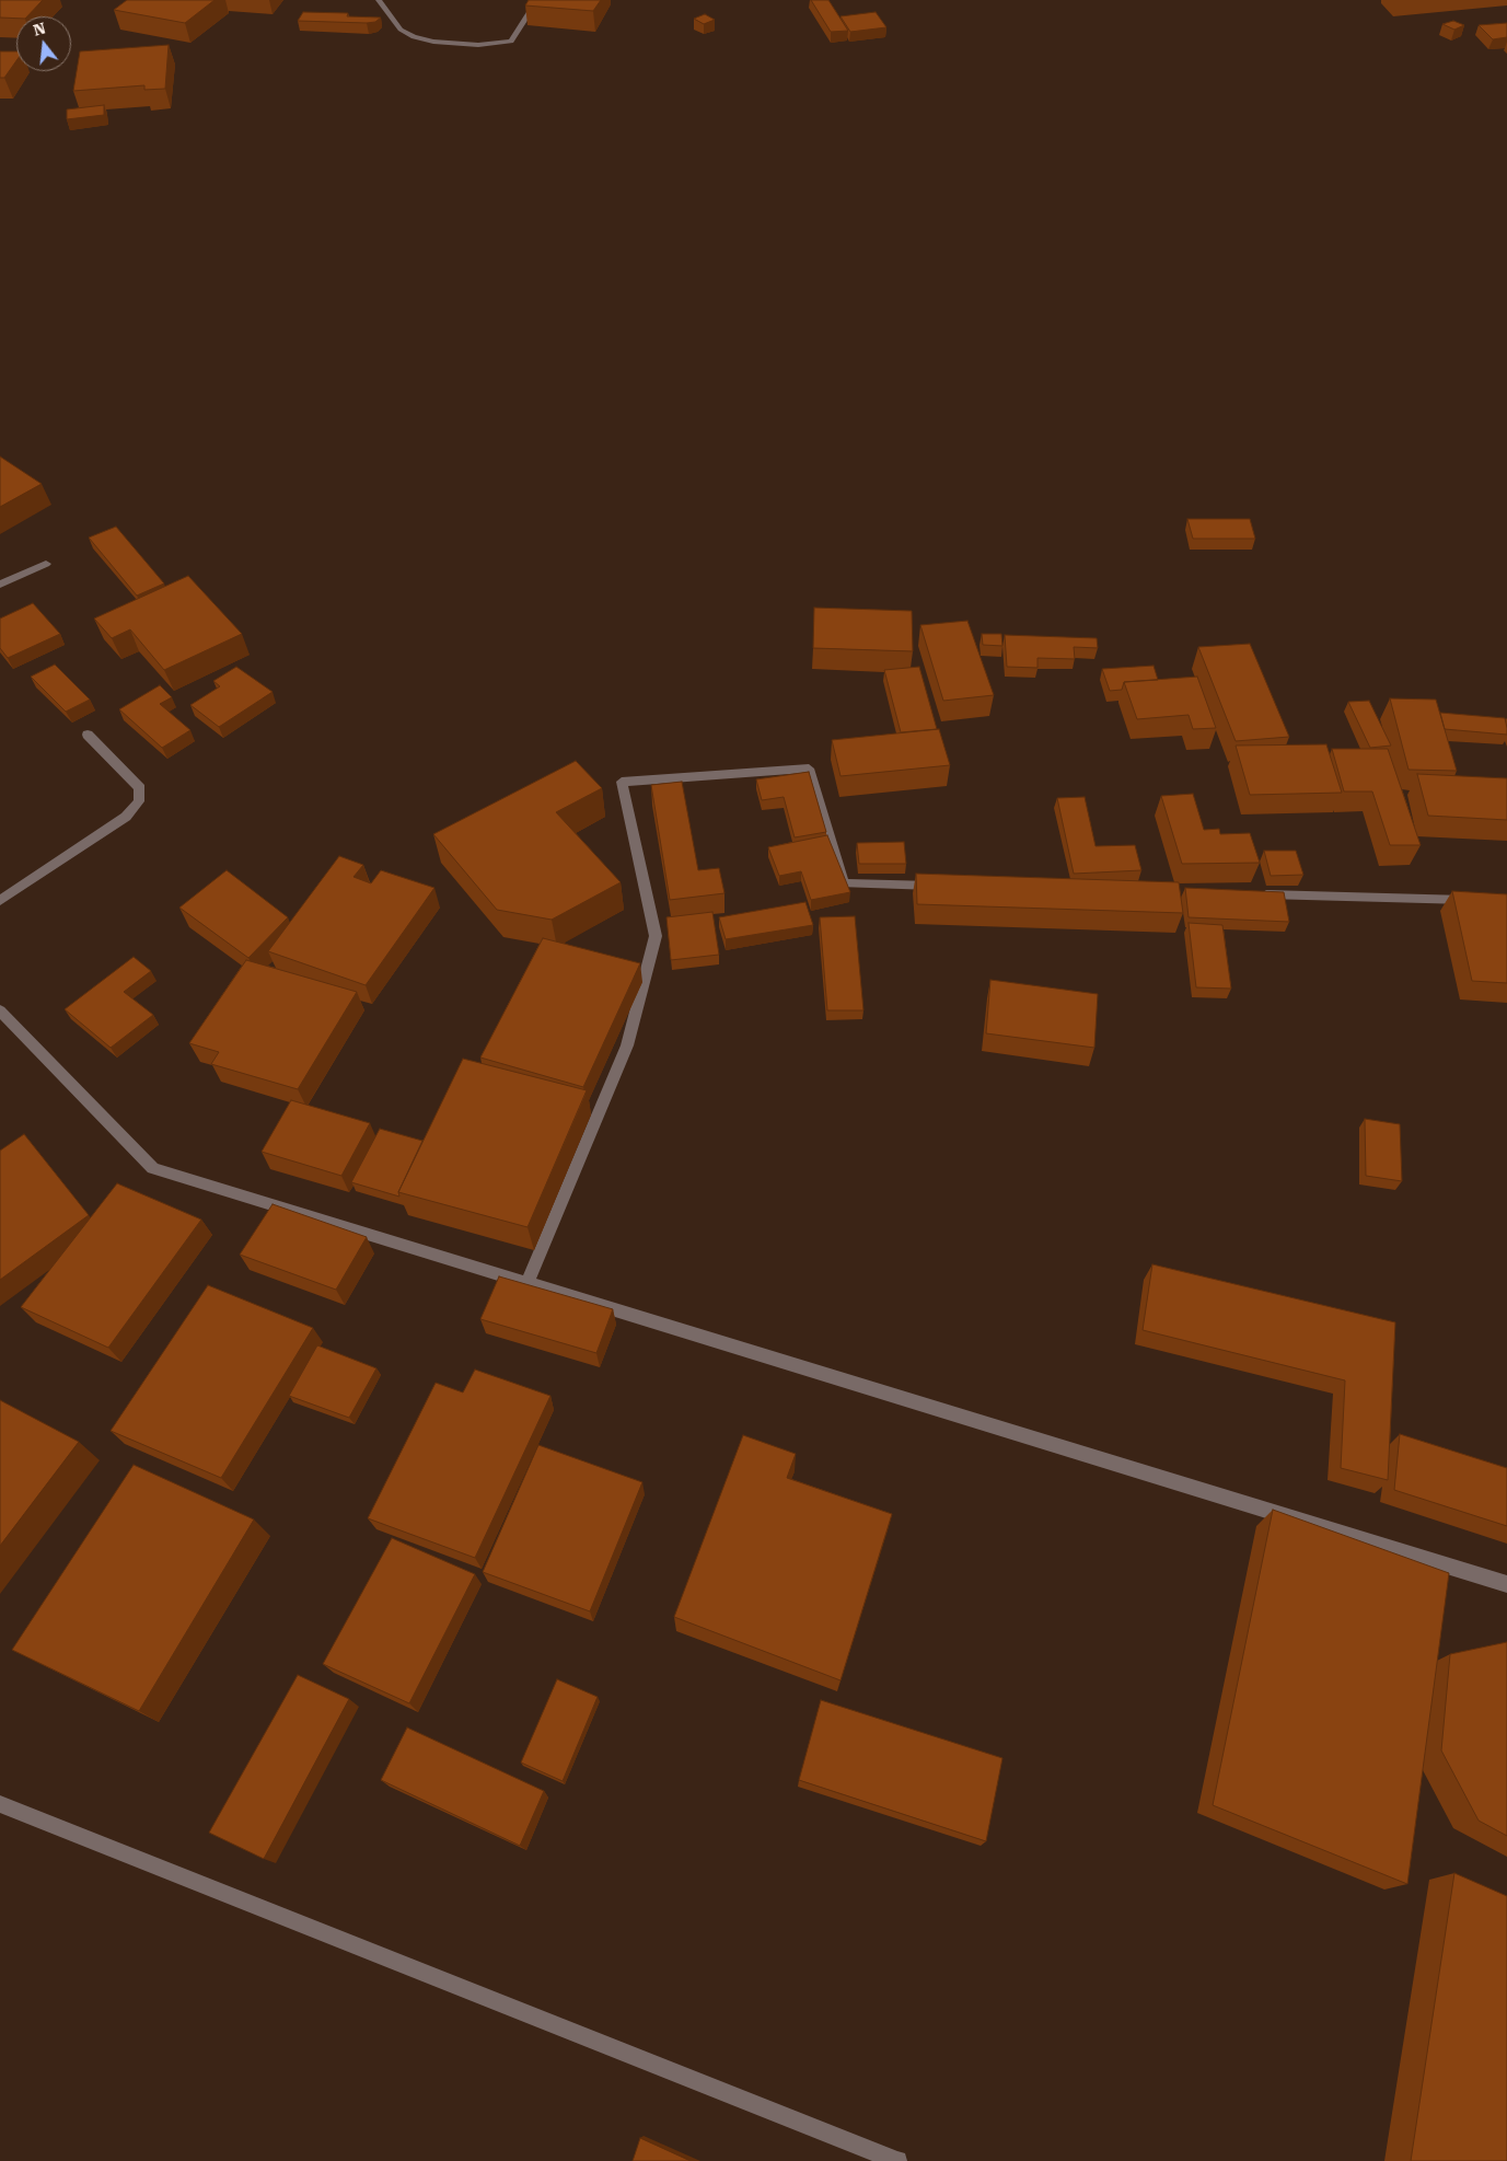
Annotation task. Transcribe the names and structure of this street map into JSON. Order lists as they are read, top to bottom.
{
  "north": "top"
}
